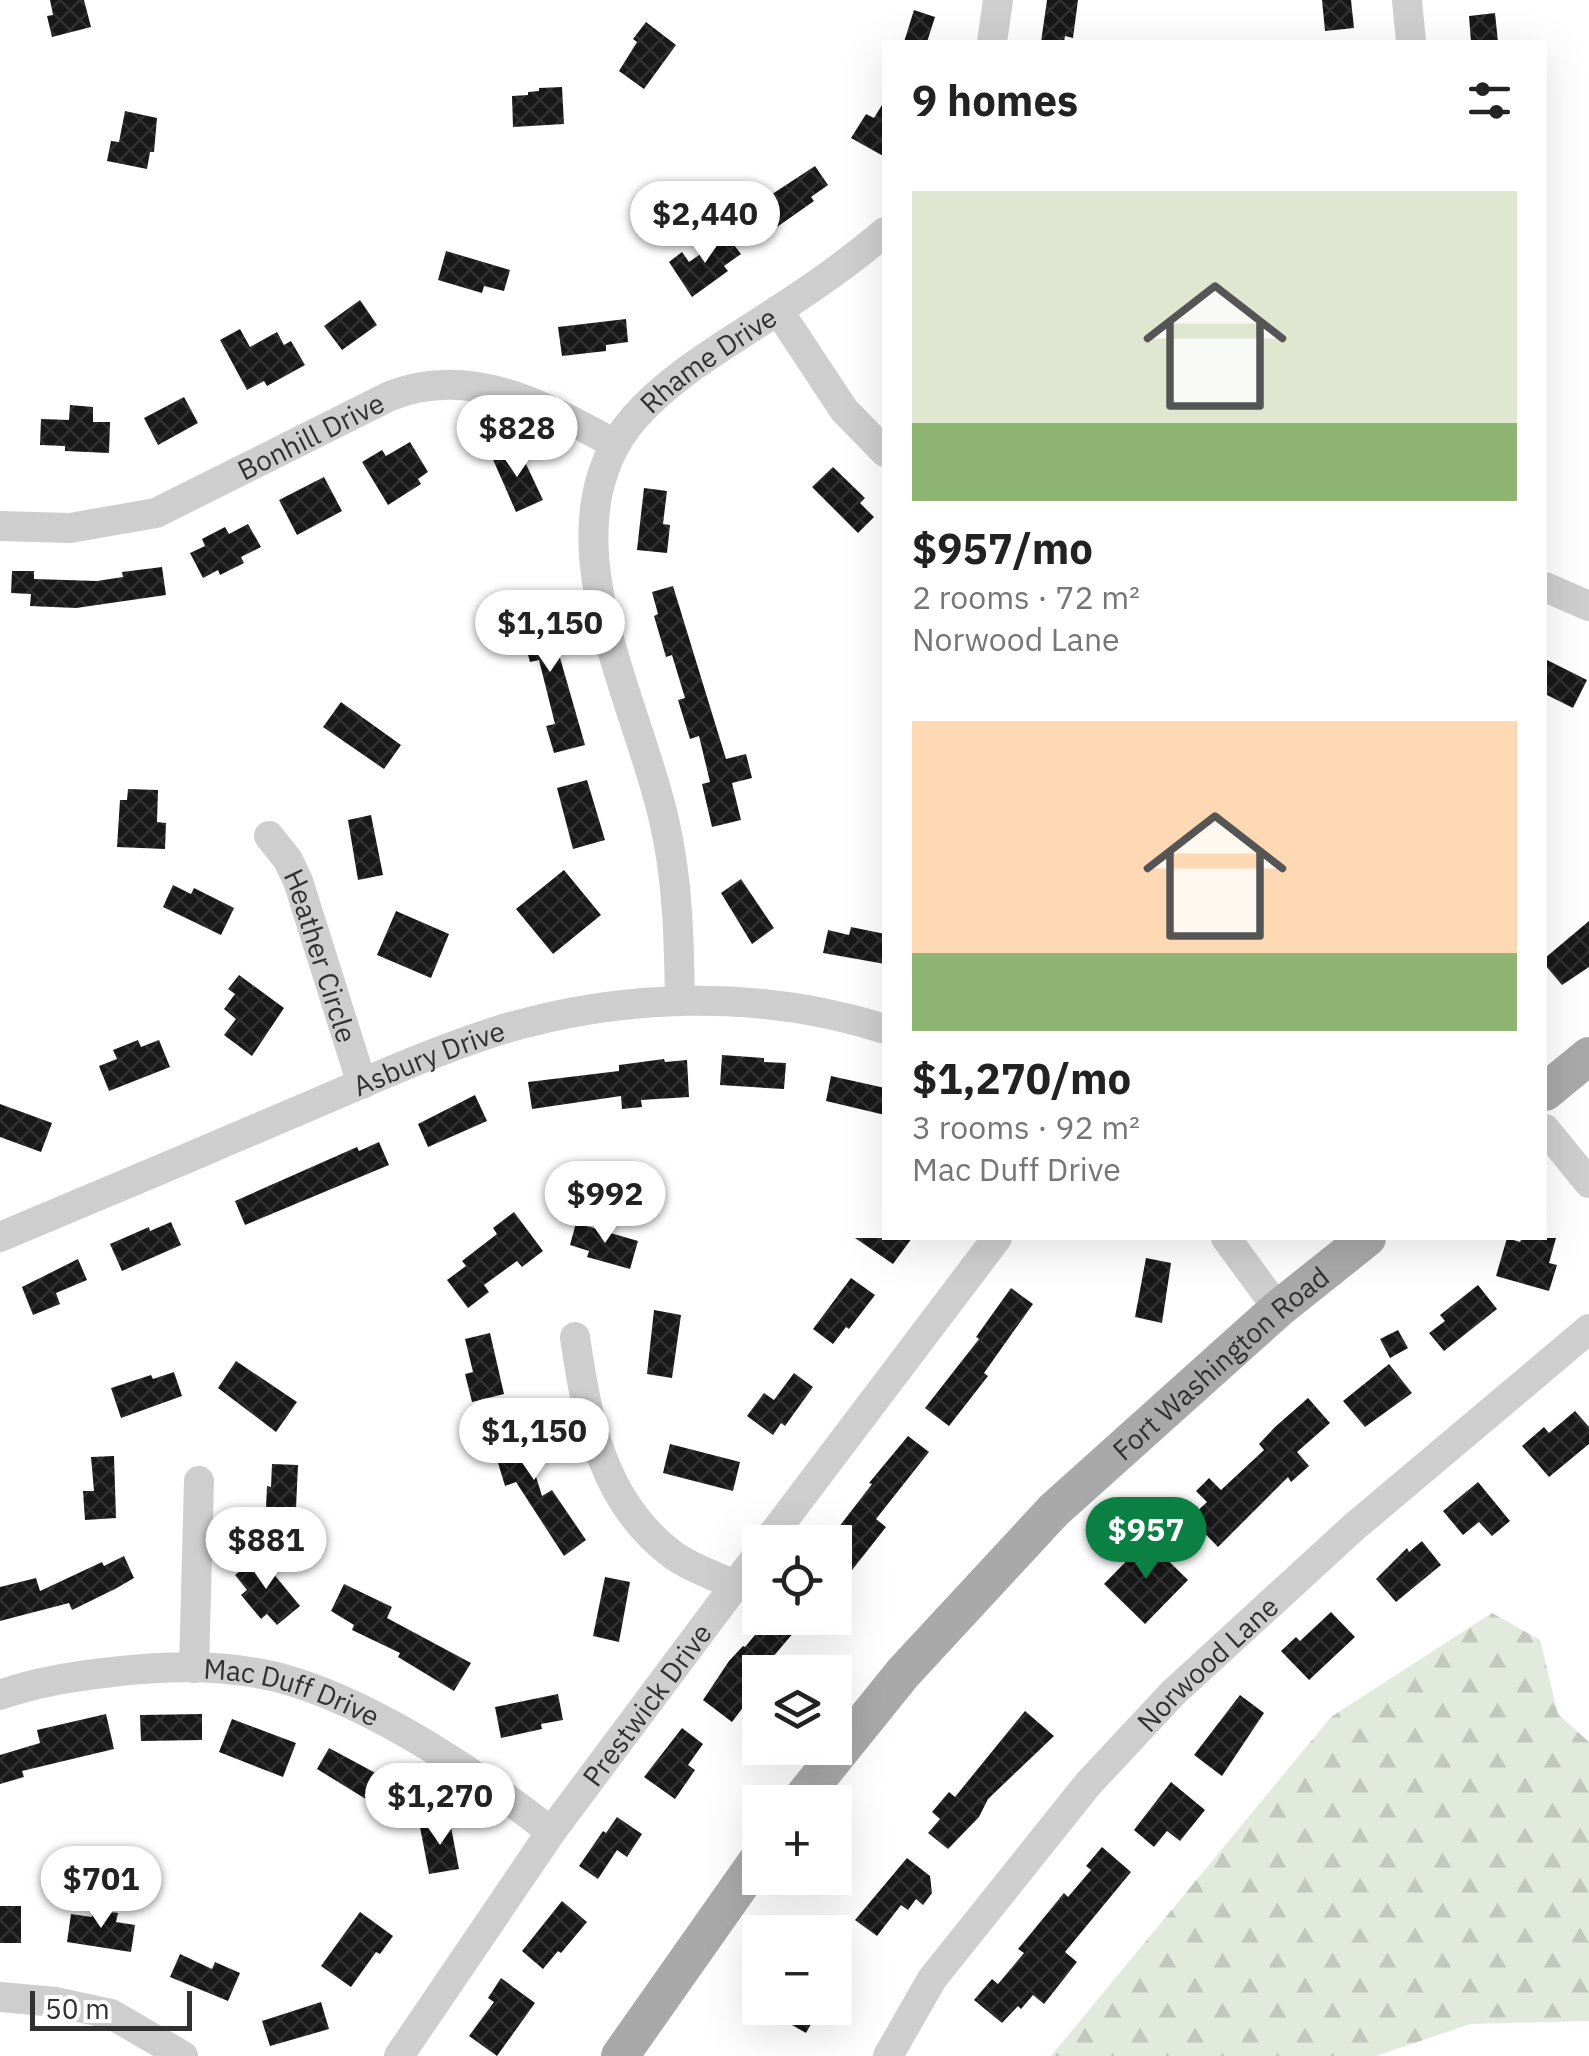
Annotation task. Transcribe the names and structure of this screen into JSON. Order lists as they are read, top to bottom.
{
  "streets": {
    "main road": ["Fort Washington Road"],
    "street": [
      "Rhame Drive",
      "Bonhill Drive",
      "Heather Circle",
      "Asbury Drive",
      "Norwood Lane",
      "Mac Duff Drive",
      "Prestwick Drive"
    ]
  },
  "crossings": [
    ["Rhame Drive", "Bonhill Drive"],
    ["Rhame Drive", "Asbury Drive"],
    ["Heather Circle", "Asbury Drive"],
    ["Mac Duff Drive", "Prestwick Drive"]
  ],
  "scale_bar": "50 m",
  "page": {
    "heading": "9 homes",
    "list": [
      {
        "name": "$957/mo",
        "note": "2 rooms · 72 m² · Norwood Lane"
      },
      {
        "name": "$1,270/mo",
        "note": "3 rooms · 92 m² · Mac Duff Drive"
      }
    ],
    "price": [
      "$2,440",
      "$828",
      "$1,150",
      "$992",
      "$1,150",
      "$957",
      "$881",
      "$1,270",
      "$701"
    ],
    "map_buttons": ["+", "−"],
    "scale": "50 m"
  }
}
